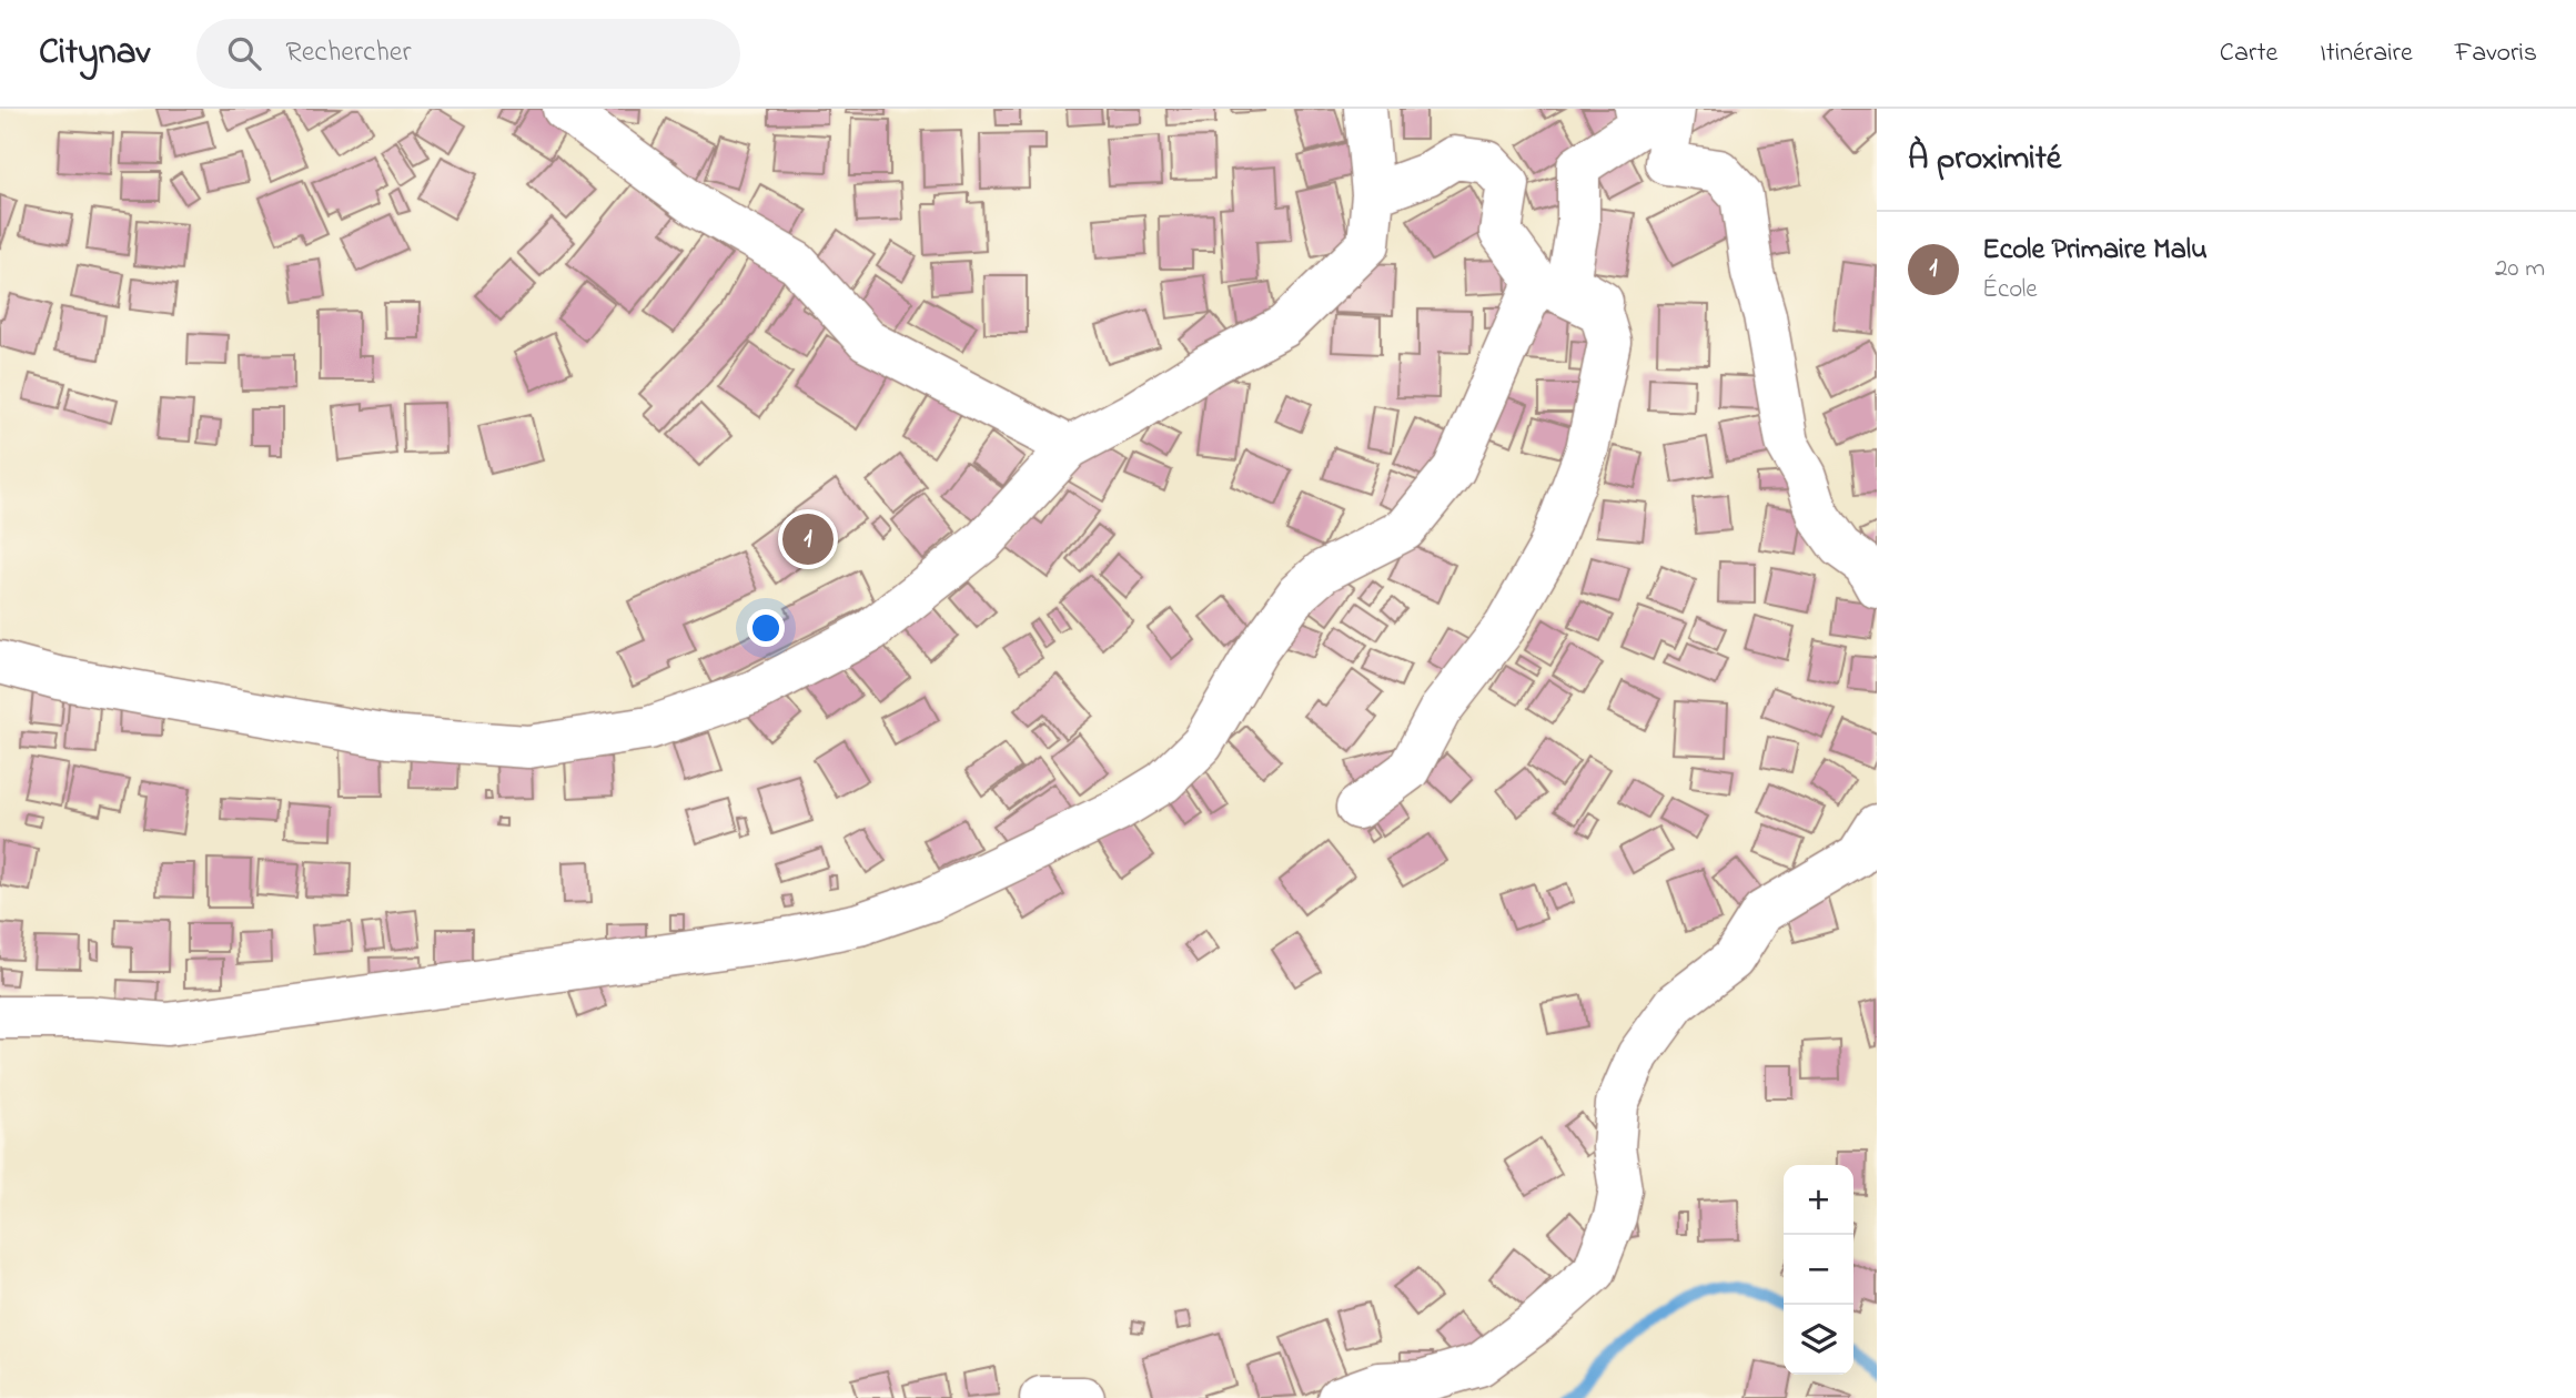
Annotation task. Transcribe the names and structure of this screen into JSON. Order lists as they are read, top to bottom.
{
  "page": {
    "header": "Citynav",
    "search": "Rechercher",
    "nav": ["Carte", "Itinéraire", "Favoris"],
    "heading": "À proximité",
    "list": [
      {
        "mark": "1",
        "name": "Ecole Primaire Malu",
        "note": "École",
        "value": "20 m"
      }
    ],
    "pins": "1",
    "map_buttons": ["+", "−"]
  }
}
